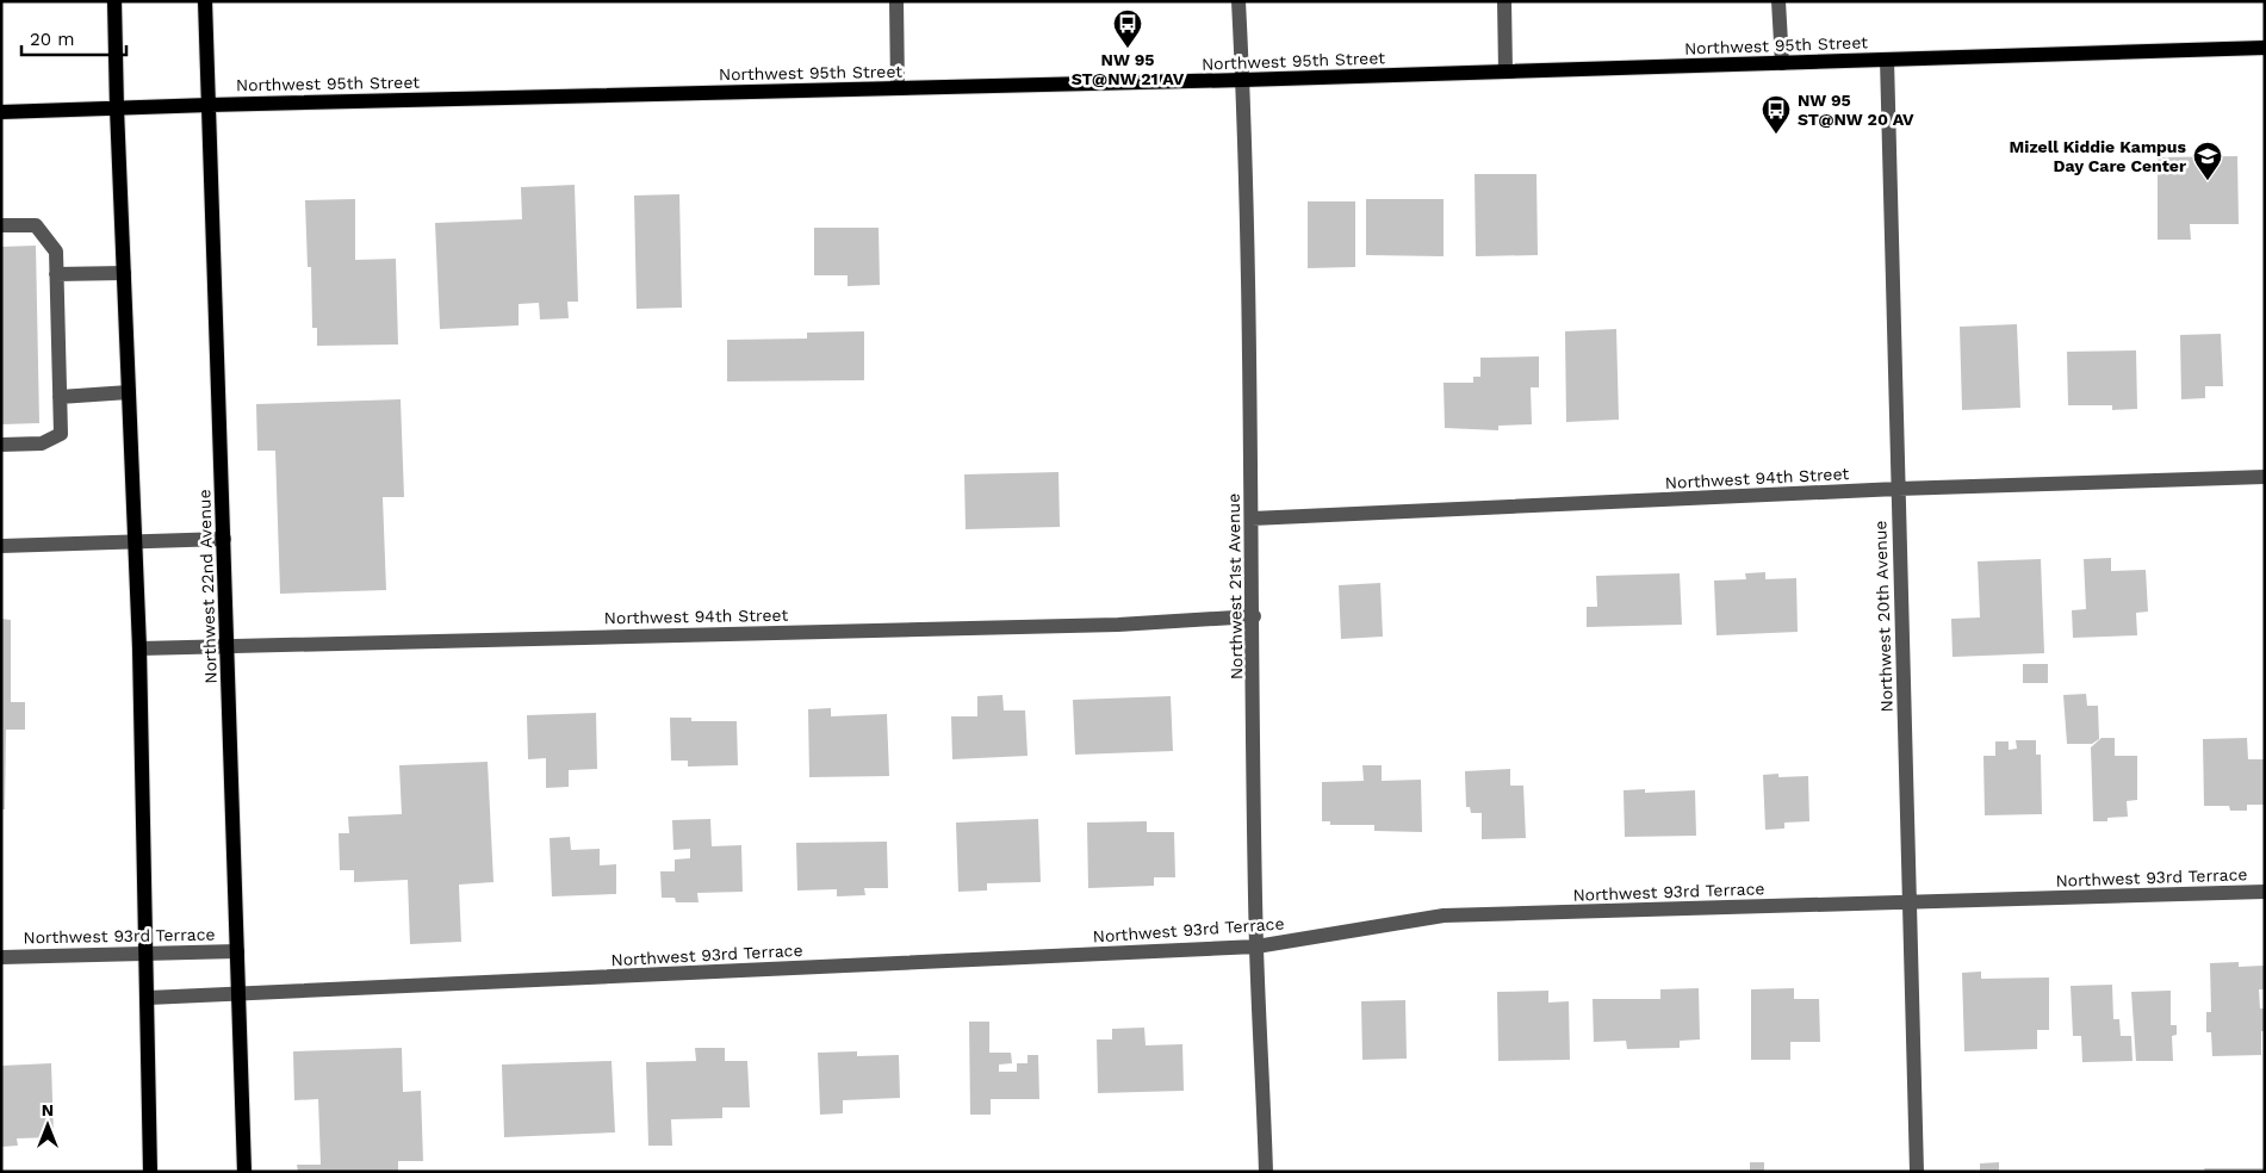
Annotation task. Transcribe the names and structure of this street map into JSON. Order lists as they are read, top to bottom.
{
  "streets": {
    "main road": ["Northwest 95th Street", "Northwest 22nd Avenue"],
    "street": [
      "Northwest 94th Street",
      "Northwest 21st Avenue",
      "Northwest 20th Avenue",
      "Northwest 93rd Terrace"
    ]
  },
  "crossings": [
    ["Northwest 95th Street", "Northwest 22nd Avenue"],
    ["Northwest 95th Street", "Northwest 21st Avenue"],
    ["Northwest 95th Street", "Northwest 20th Avenue"],
    ["Northwest 94th Street", "Northwest 22nd Avenue"],
    ["Northwest 94th Street", "Northwest 21st Avenue"],
    ["Northwest 94th Street", "Northwest 20th Avenue"],
    ["Northwest 22nd Avenue", "Northwest 93rd Terrace"],
    ["Northwest 21st Avenue", "Northwest 93rd Terrace"],
    ["Northwest 20th Avenue", "Northwest 93rd Terrace"]
  ],
  "places": {
    "bus stop": ["NW 95 ST@NW 21 AV", "NW 95 ST@NW 20 AV"],
    "school or university": ["Mizell Kiddie Kampus Day Care Center"]
  },
  "scale_bar": "20 m",
  "north": "top"
}
